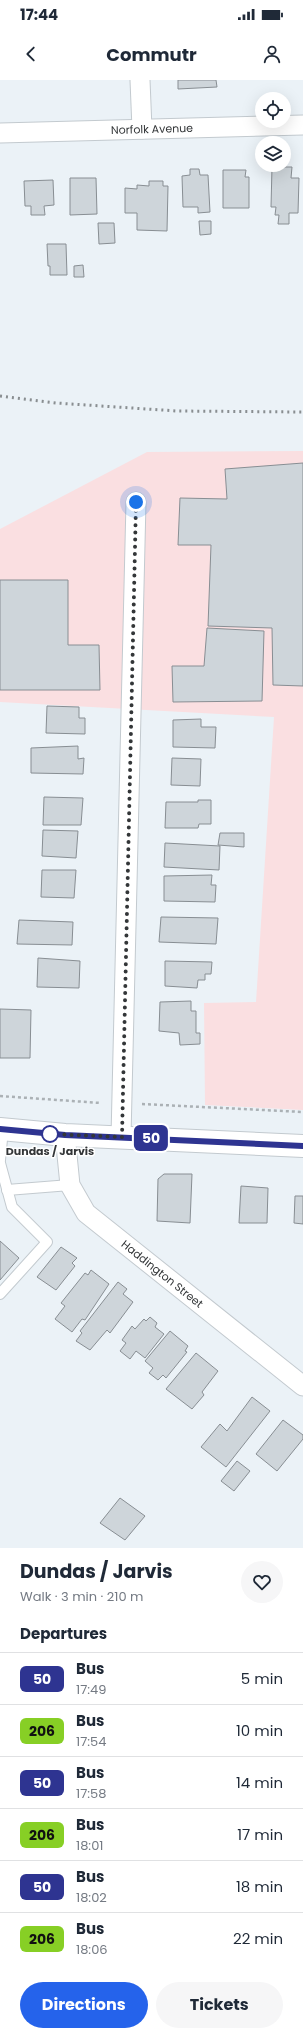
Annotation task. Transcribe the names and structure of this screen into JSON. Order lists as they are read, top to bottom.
{
  "streets": {
    "street": ["Norfolk Avenue", "Haddington Street"]
  },
  "places": ["Dundas / Jarvis"],
  "lines": ["bus line 50"],
  "page": {
    "status": "17:44",
    "header": "Commutr",
    "on_map": "50",
    "heading": [
      ["Dundas / Jarvis", "Walk · 3 min · 210 m"],
      "Departures"
    ],
    "list": [
      {
        "mark": "50",
        "name": "Bus",
        "note": "17:49",
        "value": "5 min"
      },
      {
        "mark": "206",
        "name": "Bus",
        "note": "17:54",
        "value": "10 min"
      },
      {
        "mark": "50",
        "name": "Bus",
        "note": "17:58",
        "value": "14 min"
      },
      {
        "mark": "206",
        "name": "Bus",
        "note": "18:01",
        "value": "17 min"
      },
      {
        "mark": "50",
        "name": "Bus",
        "note": "18:02",
        "value": "18 min"
      },
      {
        "mark": "206",
        "name": "Bus",
        "note": "18:06",
        "value": "22 min"
      }
    ],
    "buttons": ["Directions", "Tickets"]
  }
}
